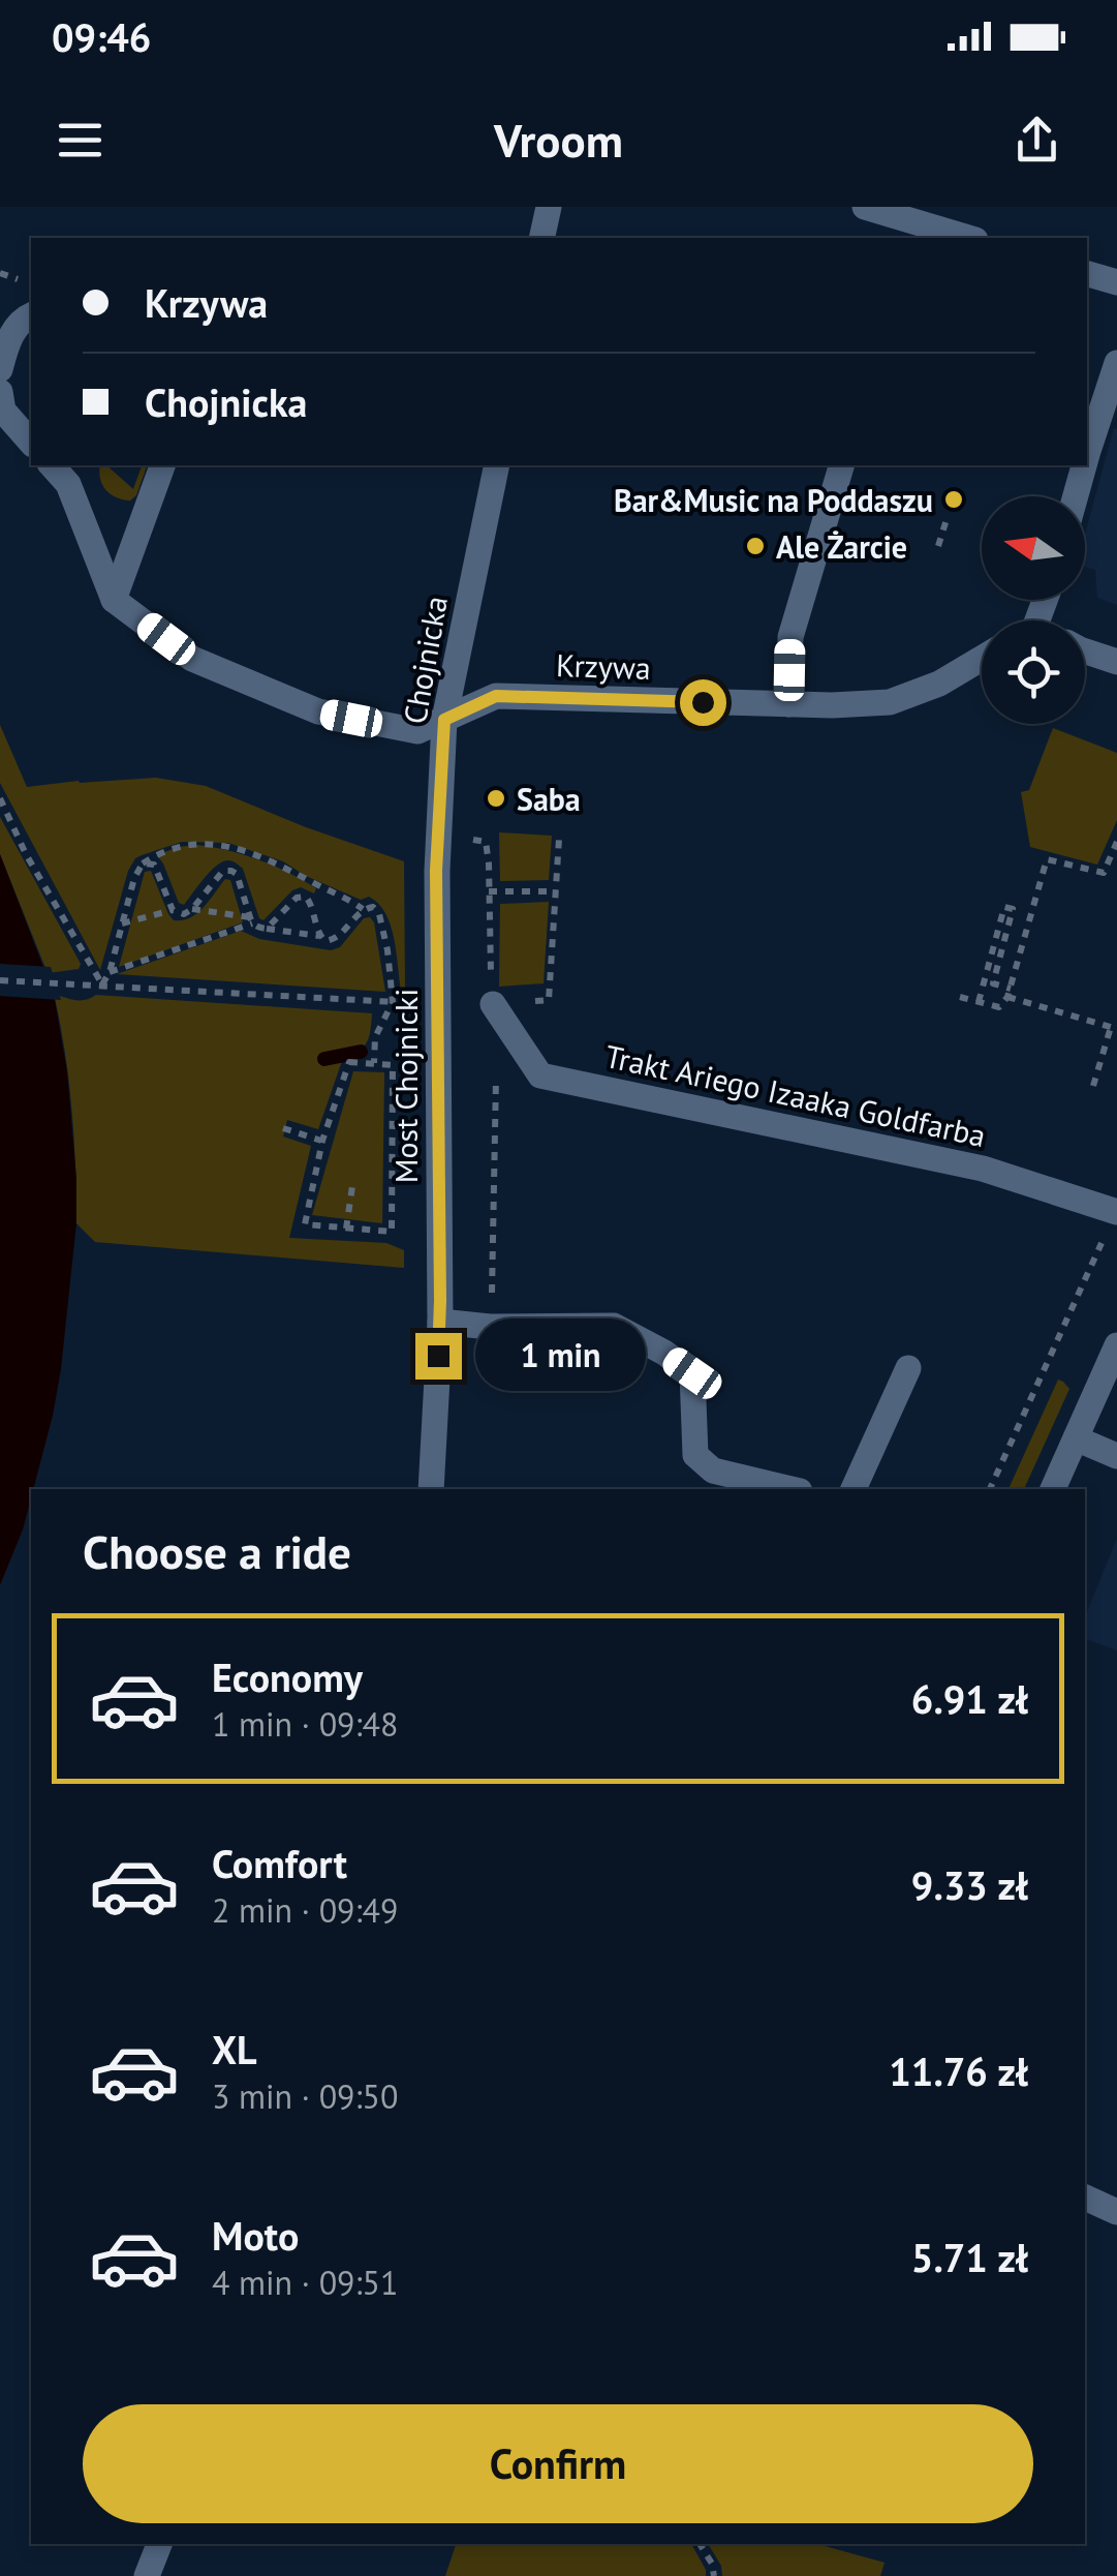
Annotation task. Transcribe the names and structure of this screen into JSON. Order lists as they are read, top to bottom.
{
  "streets": {
    "street": [
      "Chojnicka",
      "Krzywa",
      "Most Chojnicki",
      "Trakt Ariego Izaaka Goldfarba"
    ]
  },
  "crossings": [
    ["Chojnicka", "Krzywa"],
    ["Chojnicka", "Most Chojnicki"]
  ],
  "places": ["Bar&Music na Poddaszu", "Ale Żarcie", "Saba"],
  "north": "left",
  "page": {
    "status": "09:46",
    "header": "Vroom",
    "banner": ["Krzywa", "Chojnicka"],
    "bubble": "1 min",
    "heading": "Choose a ride",
    "list": [
      {
        "name": "Economy",
        "note": "1 min · 09:48",
        "value": "6.91 zł"
      },
      {
        "name": "Comfort",
        "note": "2 min · 09:49",
        "value": "9.33 zł"
      },
      {
        "name": "XL",
        "note": "3 min · 09:50",
        "value": "11.76 zł"
      },
      {
        "name": "Moto",
        "note": "4 min · 09:51",
        "value": "5.71 zł"
      }
    ],
    "buttons": "Confirm"
  }
}
